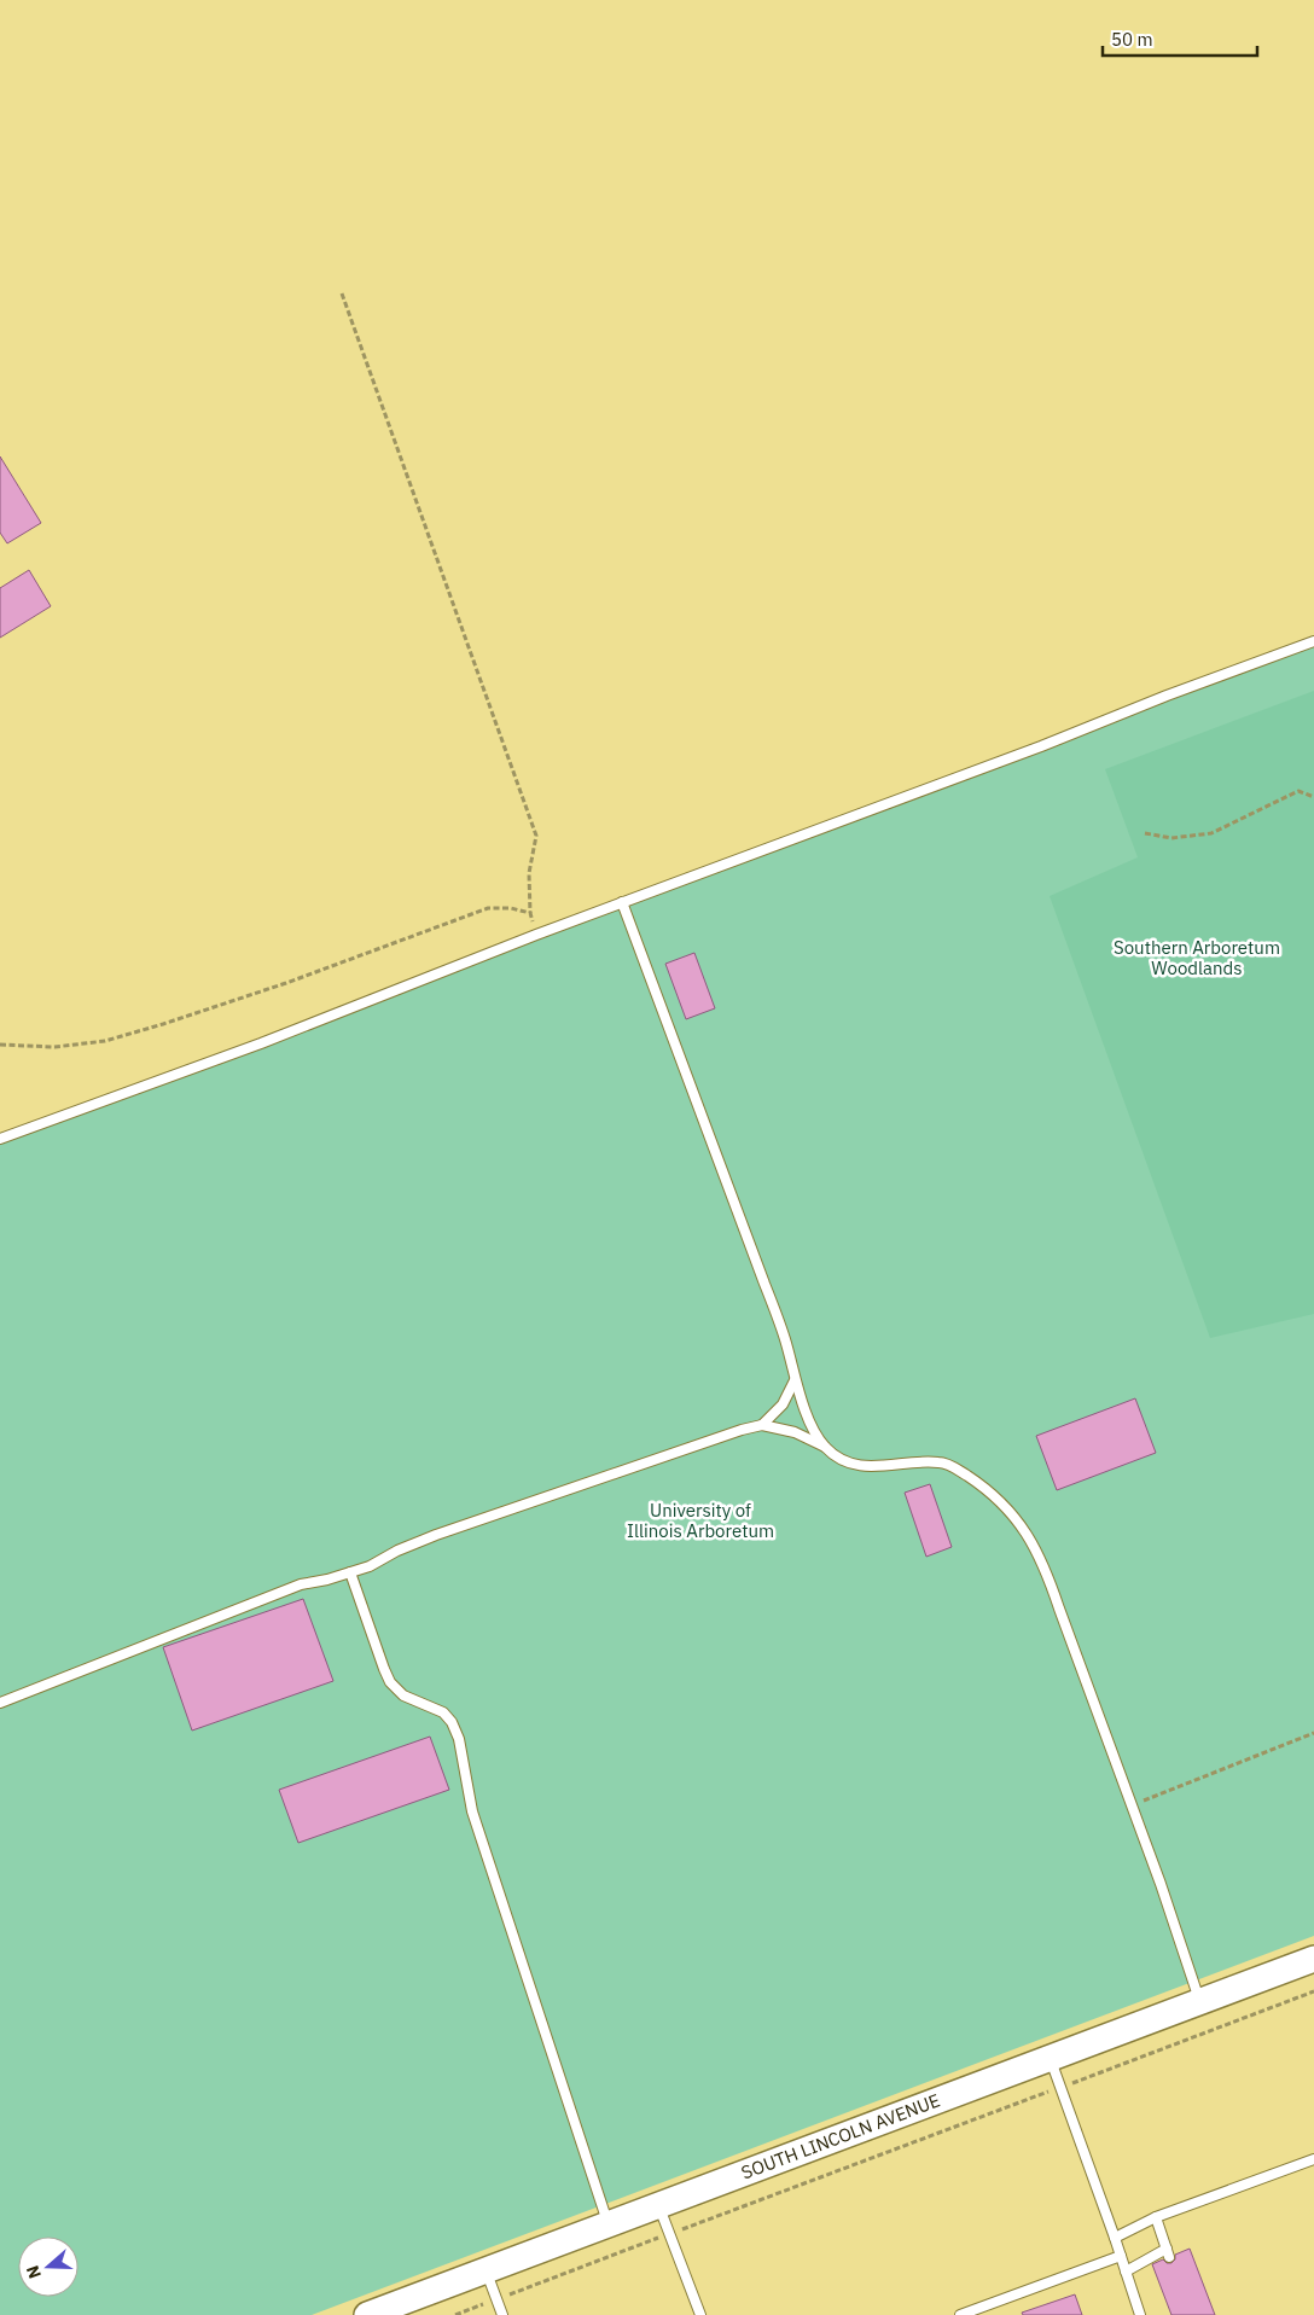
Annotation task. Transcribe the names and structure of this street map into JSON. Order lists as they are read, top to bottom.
{
  "streets": {
    "main road": ["SOUTH LINCOLN AVENUE"]
  },
  "parks": ["Southern Arboretum Woodlands", "University of Illinois Arboretum"],
  "scale_bar": "50 m",
  "north": "left"
}
